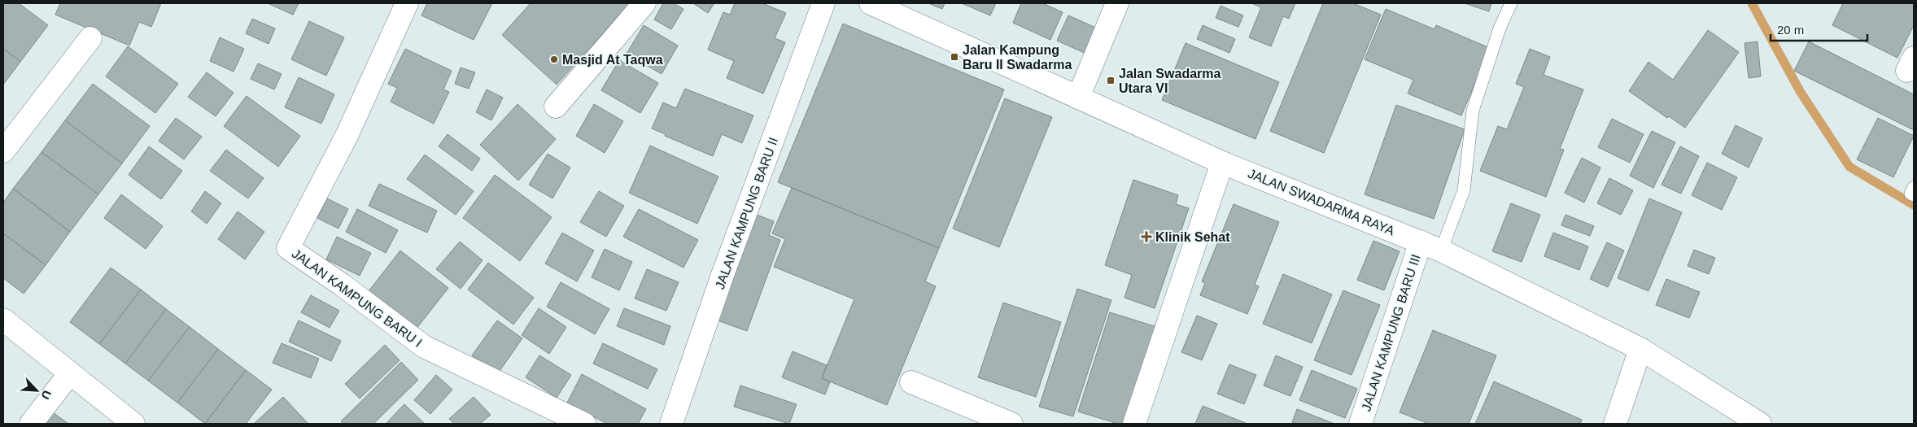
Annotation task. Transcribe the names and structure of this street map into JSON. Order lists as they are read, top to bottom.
{
  "streets": {
    "street": [
      "JALAN SWADARMA RAYA",
      "JALAN KAMPUNG BARU II",
      "JALAN KAMPUNG BARU I",
      "JALAN KAMPUNG BARU III"
    ]
  },
  "crossings": [
    ["JALAN SWADARMA RAYA", "JALAN KAMPUNG BARU III"]
  ],
  "places": {
    "transit": ["Jalan Kampung Baru II Swadarma", "Jalan Swadarma Utara VI"],
    "other": ["Masjid At Taqwa"],
    "health": ["Klinik Sehat"]
  },
  "scale_bar": "20 m",
  "north": "bottom right"
}
